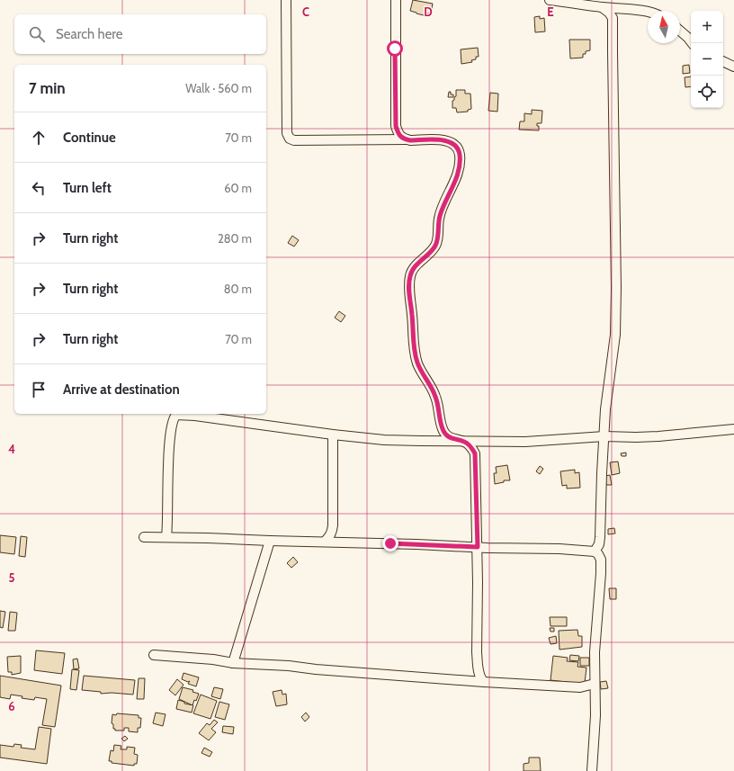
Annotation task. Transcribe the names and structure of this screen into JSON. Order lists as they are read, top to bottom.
{
  "north": "top",
  "page": {
    "map_buttons": ["+", "−"],
    "search": "Search here",
    "heading": ["7 min", "Walk · 560 m"],
    "list": [
      ["Continue", "70 m"],
      ["Turn left", "60 m"],
      ["Turn right", "280 m"],
      ["Turn right", "80 m"],
      ["Turn right", "70 m"],
      "Arrive at destination"
    ]
  },
  "grid": {
    "columns": ["C", "D", "E"],
    "rows": ["4", "5", "6"]
  }
}
